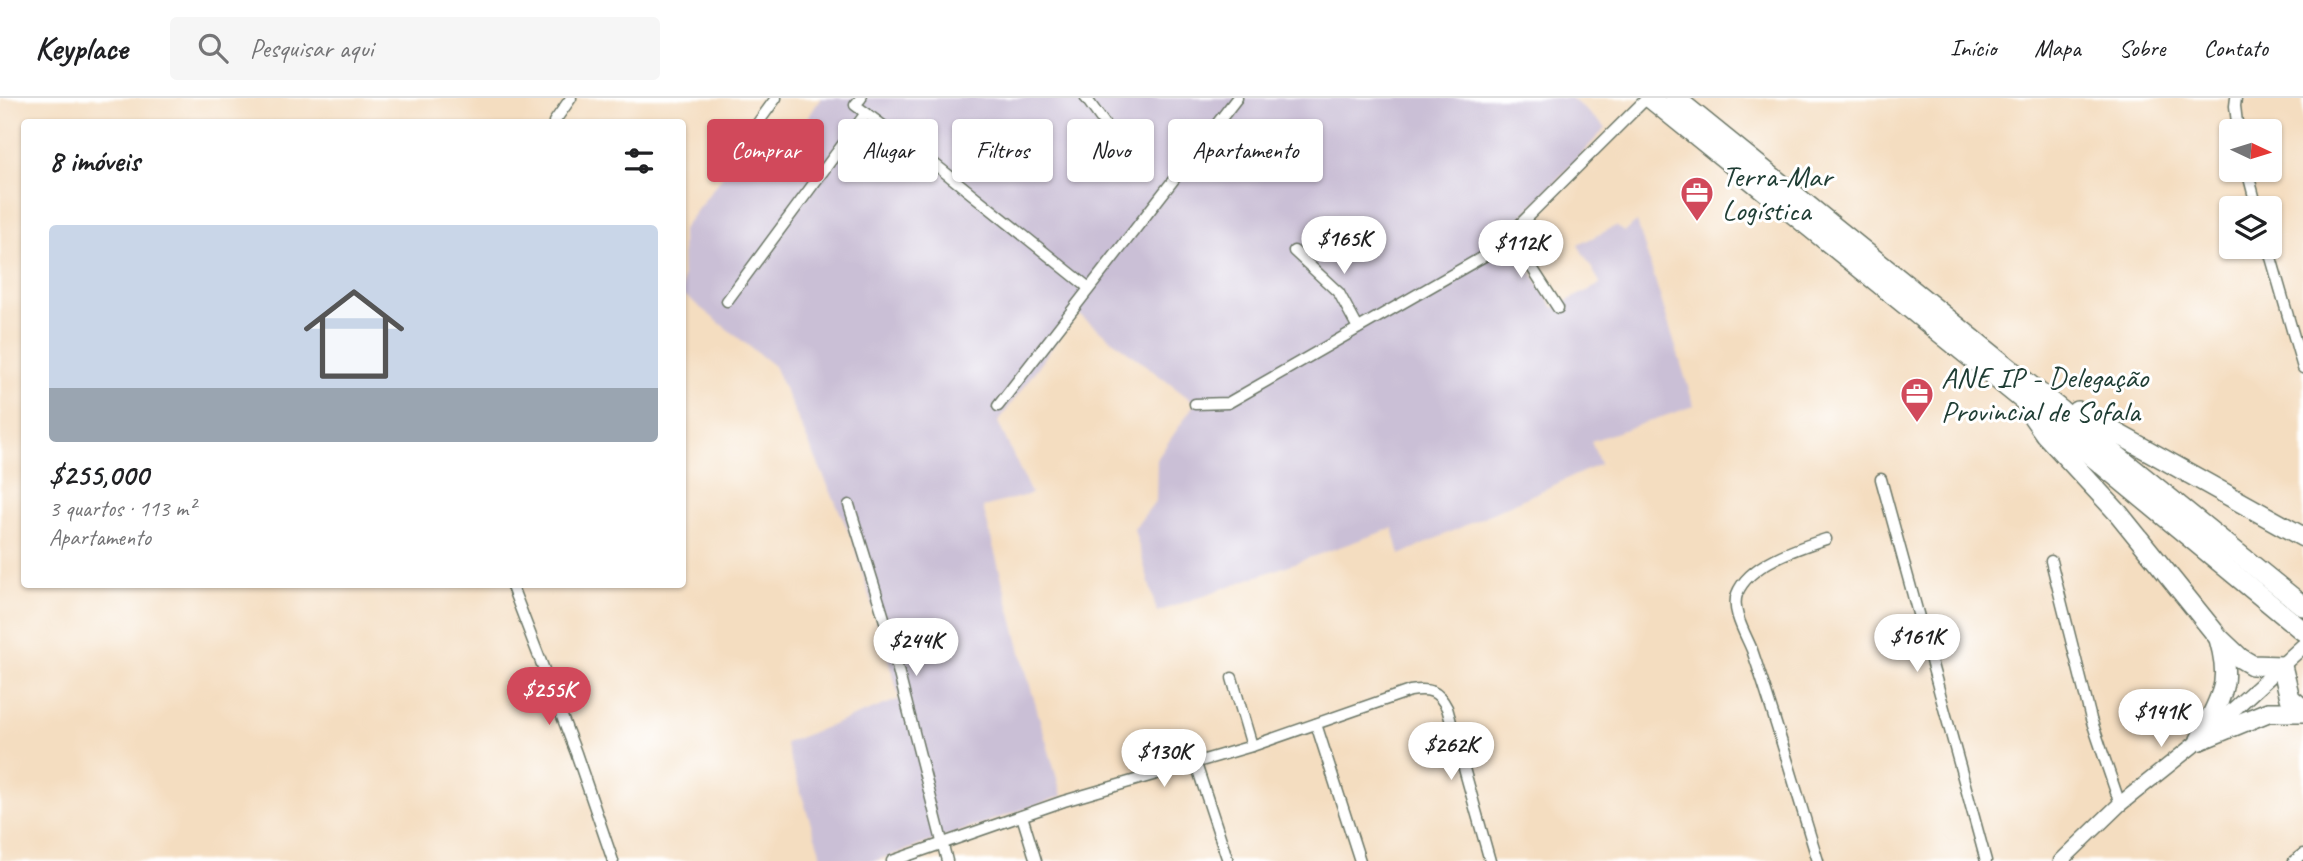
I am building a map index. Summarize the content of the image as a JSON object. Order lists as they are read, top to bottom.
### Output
{
  "places": {
    "office": ["Terra-Mar Logística", "ANE IP - Delegação Provincial de Sofala"]
  },
  "north": "right",
  "page": {
    "header": "Keyplace",
    "search": "Pesquisar aqui",
    "nav": [
      "Início",
      "Mapa",
      "Sobre",
      "Contato"
    ],
    "chip": [
      "Comprar",
      "Alugar",
      "Filtros",
      "Novo",
      "Apartamento"
    ],
    "heading": "8 imóveis",
    "list": [
      {
        "name": "$255,000",
        "note": "3 quartos · 113 m² · Apartamento"
      }
    ],
    "price": [
      "$165K",
      "$112K",
      "$161K",
      "$244K",
      "$255K",
      "$141K",
      "$262K",
      "$130K"
    ]
  }
}
